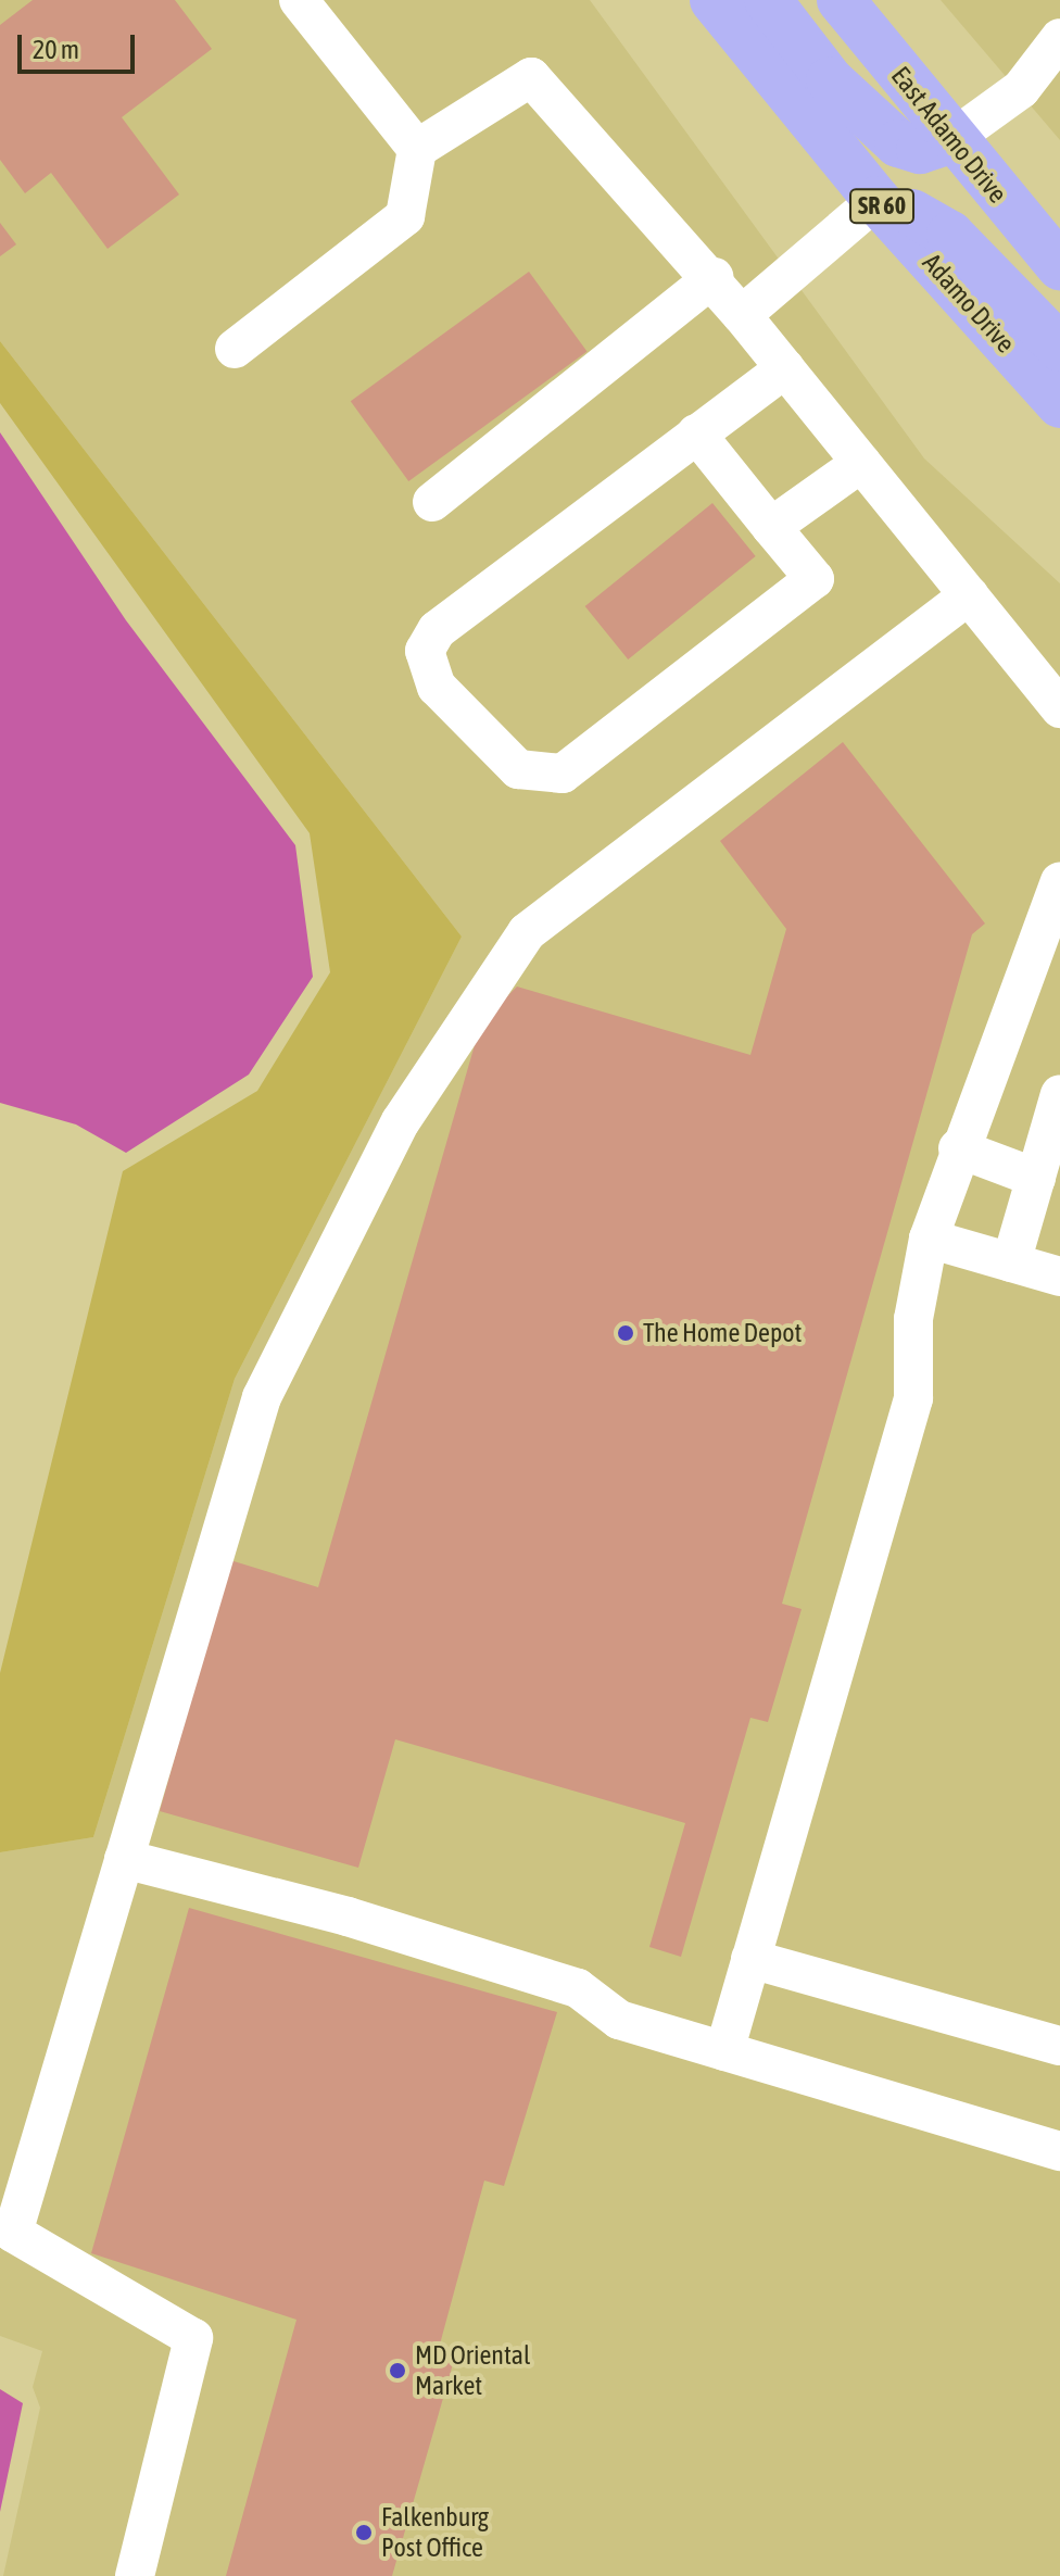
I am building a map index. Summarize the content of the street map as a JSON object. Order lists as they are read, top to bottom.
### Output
{
  "streets": {
    "main road": ["East Adamo Drive", "SR 60", "Adamo Drive"]
  },
  "places": ["The Home Depot", "MD Oriental Market", "Falkenburg Post Office"],
  "scale_bar": "20 m"
}
